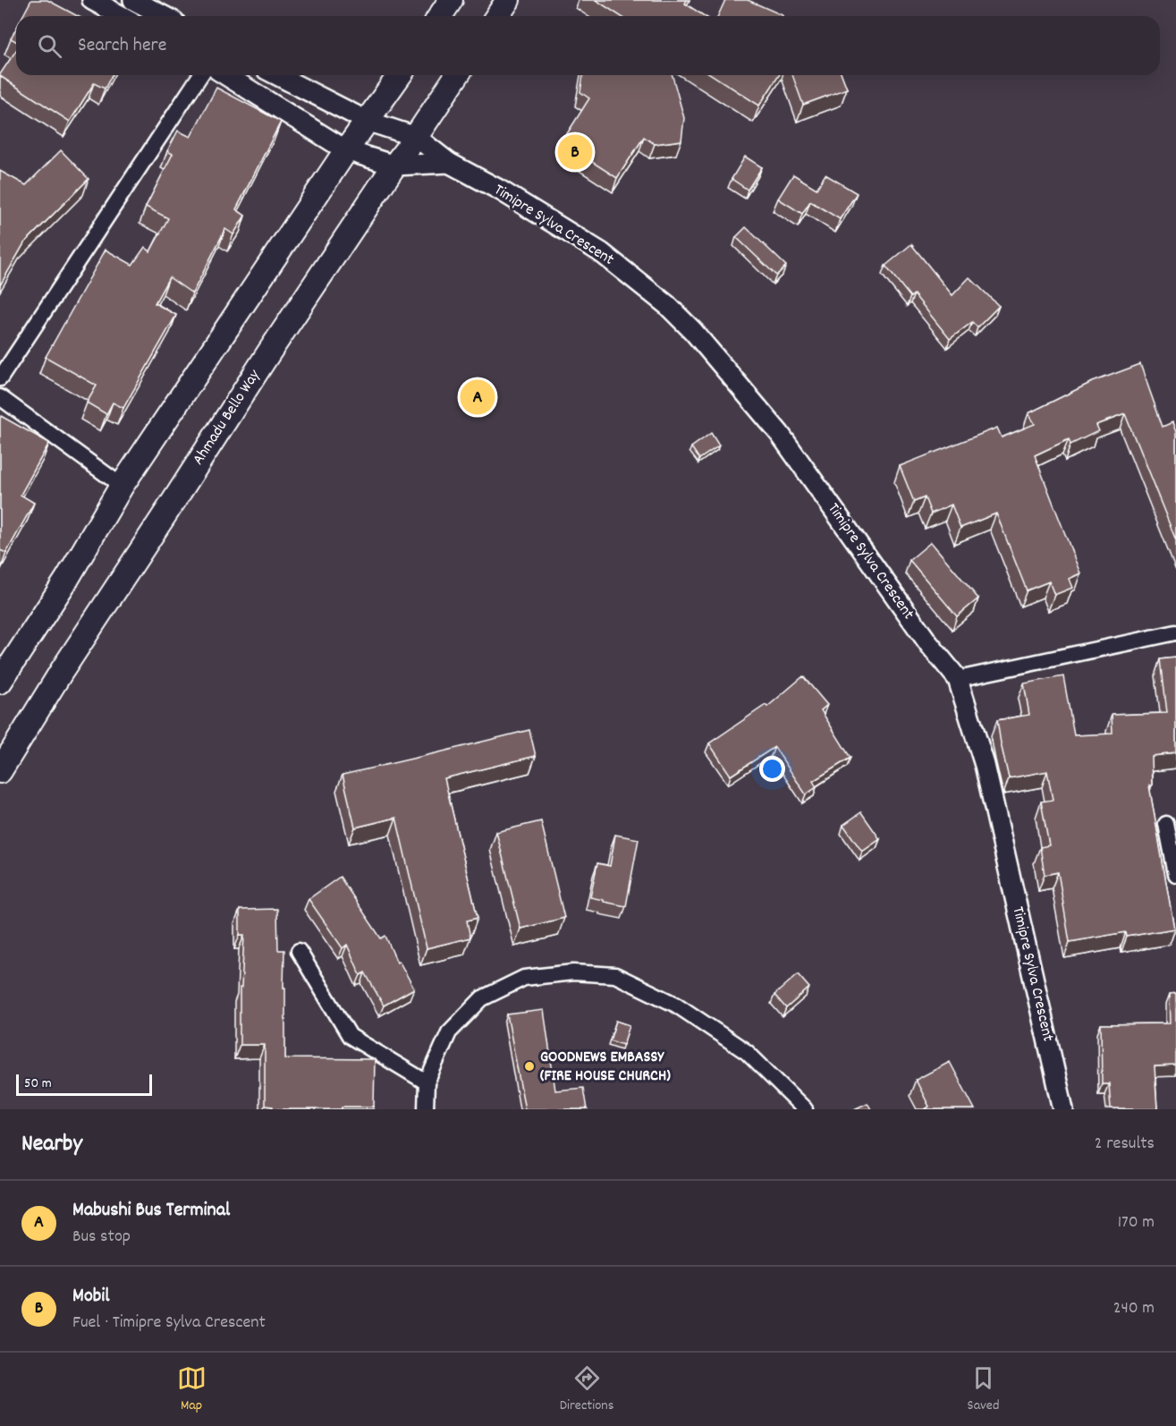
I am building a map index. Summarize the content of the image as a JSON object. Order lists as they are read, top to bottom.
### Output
{
  "streets": {
    "main road": ["Ahmadu Bello Way"],
    "street": ["Timipre Sylva Crescent"]
  },
  "crossings": [
    ["Timipre Sylva Crescent", "Ahmadu Bello Way"]
  ],
  "places": ["GOODNEWS EMBASSY (FIRE HOUSE CHURCH)"],
  "scale_bar": "50 m",
  "page": {
    "search": "Search here",
    "pins": ["B", "A"],
    "scale": "50 m",
    "heading": ["Nearby", "2 results"],
    "list": [
      {
        "mark": "A",
        "name": "Mabushi Bus Terminal",
        "note": "Bus stop",
        "value": "170 m"
      },
      {
        "mark": "B",
        "name": "Mobil",
        "note": "Fuel · Timipre Sylva Crescent",
        "value": "240 m"
      }
    ],
    "nav": ["Map", "Directions", "Saved"]
  }
}
